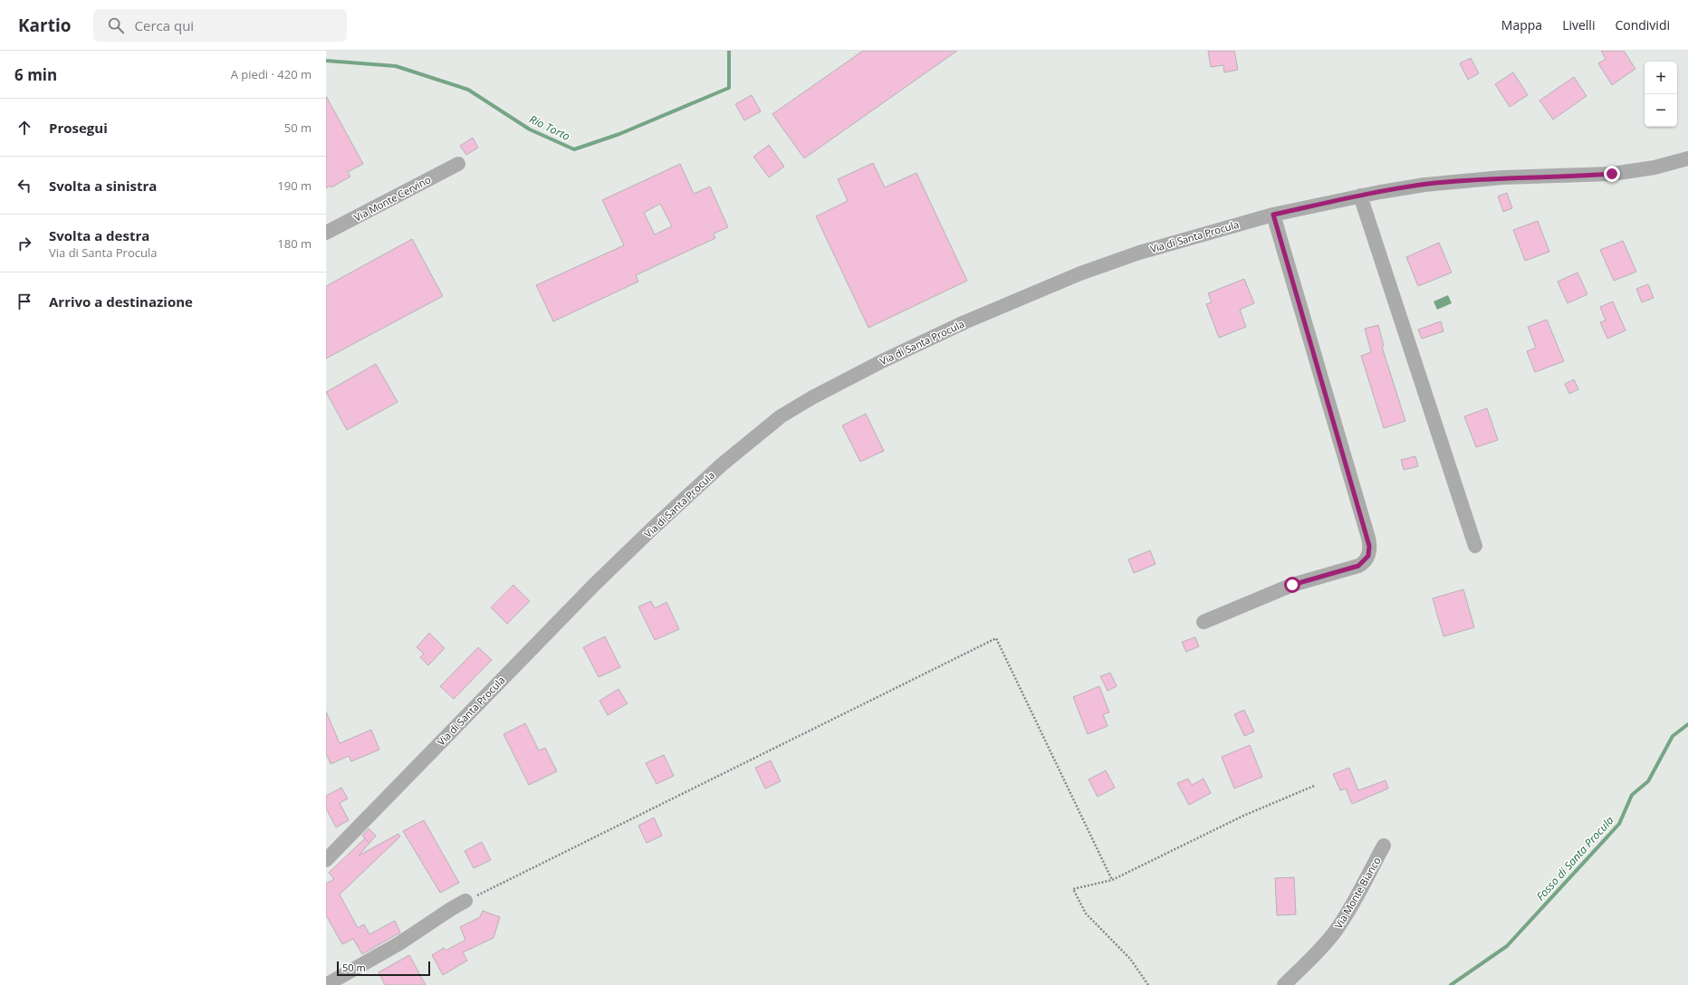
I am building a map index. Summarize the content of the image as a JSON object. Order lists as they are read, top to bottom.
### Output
{
  "streets": {
    "street": ["Via Monte Cervino", "Via di Santa Procula", "Via Monte Bianco"]
  },
  "water": ["Rio Torto", "Fosso di Santa Procula"],
  "scale_bar": "50 m",
  "page": {
    "header": "Kartio",
    "search": "Cerca qui",
    "nav": ["Mappa", "Livelli", "Condividi"],
    "heading": ["6 min", "A piedi · 420 m"],
    "map_buttons": ["+", "−"],
    "list": [
      ["Prosegui", "50 m"],
      ["Svolta a sinistra", "190 m"],
      ["Svolta a destra", "Via di Santa Procula", "180 m"],
      "Arrivo a destinazione"
    ],
    "scale": "50 m"
  }
}
